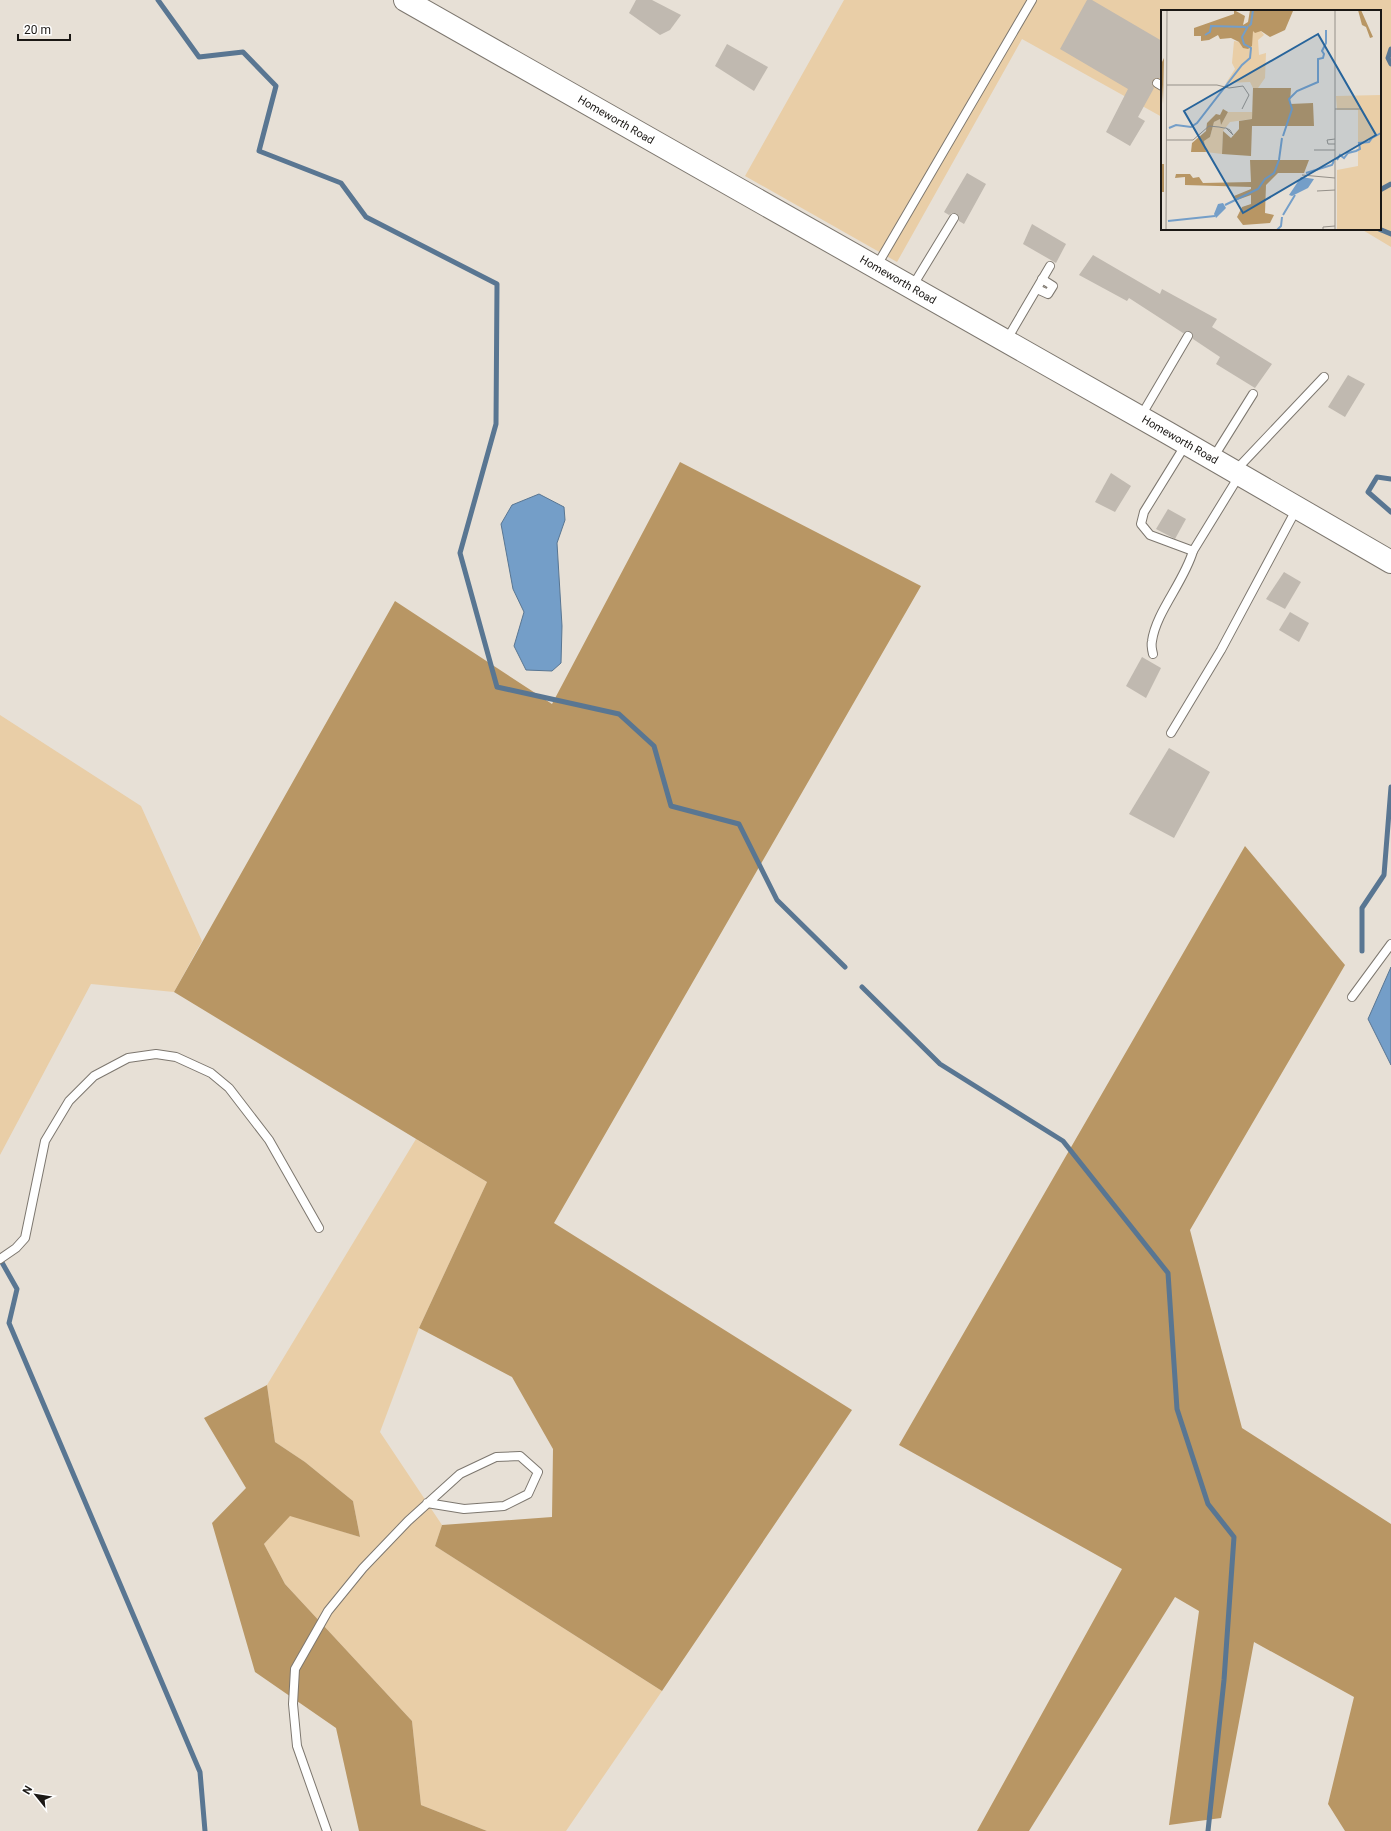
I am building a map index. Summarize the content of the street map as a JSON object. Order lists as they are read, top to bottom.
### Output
{
  "streets": {
    "street": ["Homeworth Road"]
  },
  "scale_bar": "20 m",
  "north": "top left"
}
